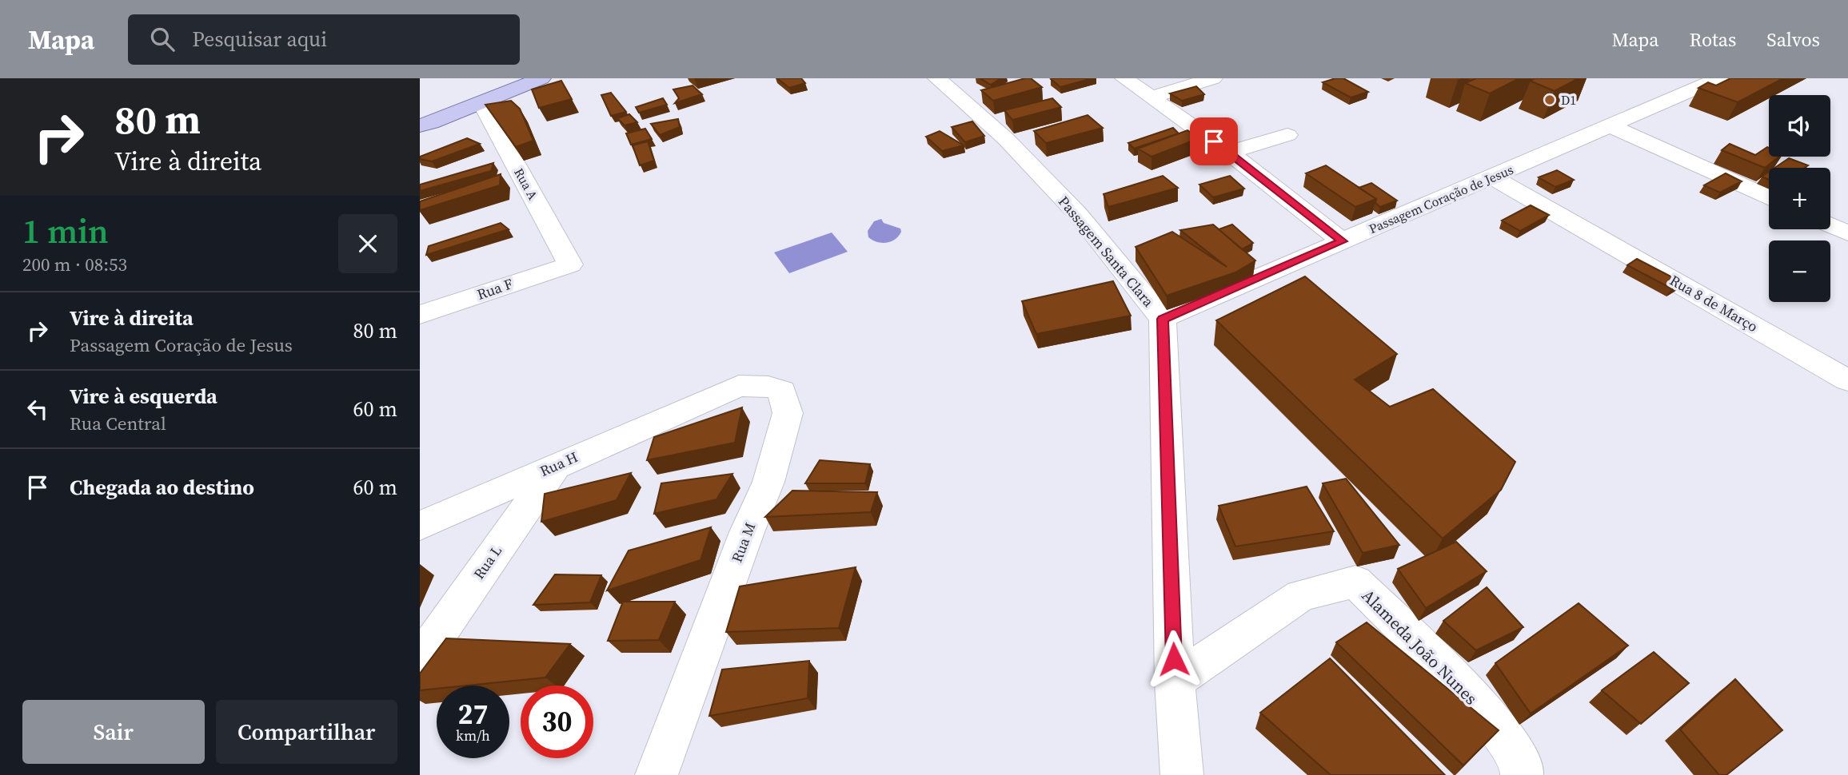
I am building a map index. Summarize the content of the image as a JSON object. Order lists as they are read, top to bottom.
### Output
{
  "streets": {
    "street": [
      "Rua A",
      "Passagem Coração de Jesus",
      "Passagem Santa Clara",
      "Rua F",
      "Rua 8 de Março",
      "Rua H",
      "Rua M",
      "Rua L",
      "Alameda João Nunes"
    ]
  },
  "crossings": [
    ["Rua A", "Rua F"],
    ["Passagem Coração de Jesus", "Passagem Santa Clara"],
    ["Passagem Coração de Jesus", "Rua 8 de Março"],
    ["Passagem Santa Clara", "Alameda João Nunes"],
    ["Rua H", "Rua M"],
    ["Rua H", "Rua L"]
  ],
  "places": ["D1"],
  "page": {
    "header": "Mapa",
    "search": "Pesquisar aqui",
    "nav": ["Mapa", "Rotas", "Salvos"],
    "turn": ["80 m", "Vire à direita"],
    "map_buttons": ["+", "−"],
    "heading": ["1 min", "200 m · 08:53"],
    "list": [
      {
        "name": "Vire à direita",
        "note": "Passagem Coração de Jesus",
        "value": "80 m"
      },
      {
        "name": "Vire à esquerda",
        "note": "Rua Central",
        "value": "60 m"
      },
      {
        "name": "Chegada ao destino",
        "value": "60 m"
      }
    ],
    "speed": "27 km/h",
    "limit": "30",
    "buttons": ["Sair", "Compartilhar"]
  }
}
